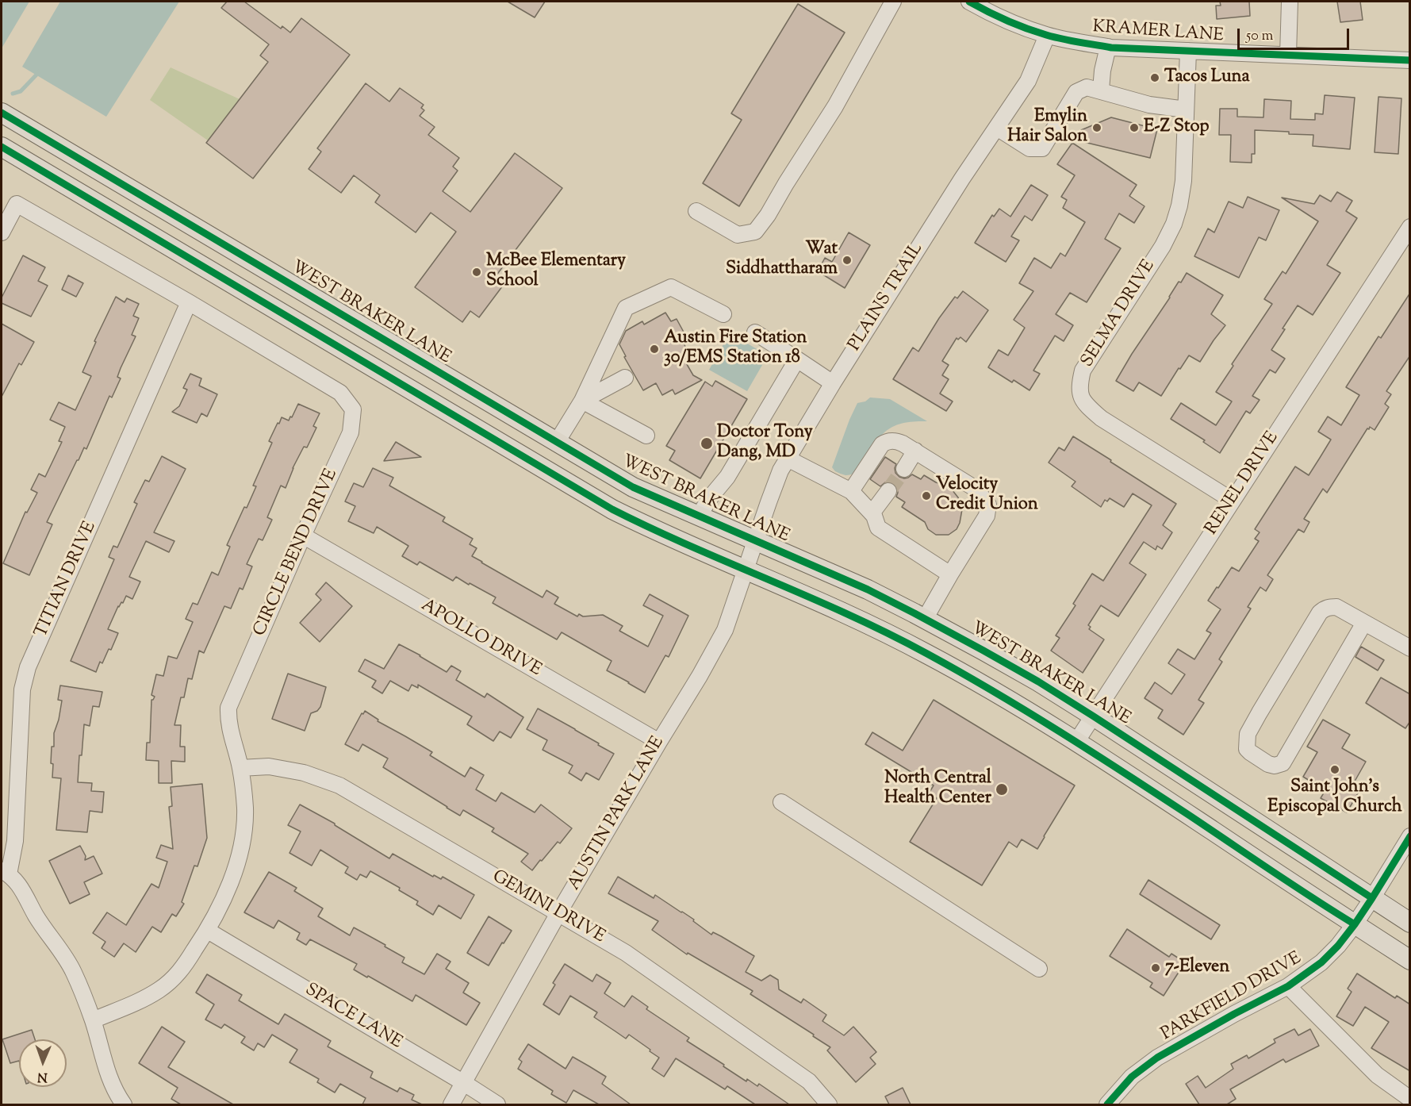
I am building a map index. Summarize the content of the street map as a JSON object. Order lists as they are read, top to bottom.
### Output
{
  "streets": {
    "main road": ["WEST BRAKER LANE"],
    "street": [
      "KRAMER LANE",
      "PLAINS TRAIL",
      "SELMA DRIVE",
      "RENEL DRIVE",
      "CIRCLE BEND DRIVE",
      "TITIAN DRIVE",
      "APOLLO DRIVE",
      "AUSTIN PARK LANE",
      "GEMINI DRIVE",
      "PARKFIELD DRIVE",
      "SPACE LANE"
    ]
  },
  "crossings": [
    ["KRAMER LANE", "PLAINS TRAIL"],
    ["KRAMER LANE", "SELMA DRIVE"],
    ["PLAINS TRAIL", "WEST BRAKER LANE"],
    ["PLAINS TRAIL", "AUSTIN PARK LANE"],
    ["WEST BRAKER LANE", "RENEL DRIVE"],
    ["WEST BRAKER LANE", "PARKFIELD DRIVE"],
    ["SELMA DRIVE", "RENEL DRIVE"],
    ["CIRCLE BEND DRIVE", "TITIAN DRIVE"],
    ["CIRCLE BEND DRIVE", "APOLLO DRIVE"],
    ["CIRCLE BEND DRIVE", "GEMINI DRIVE"],
    ["CIRCLE BEND DRIVE", "SPACE LANE"],
    ["APOLLO DRIVE", "AUSTIN PARK LANE"],
    ["AUSTIN PARK LANE", "GEMINI DRIVE"],
    ["AUSTIN PARK LANE", "SPACE LANE"]
  ],
  "places": [
    "Tacos Luna",
    "Emylin Hair Salon",
    "E-Z Stop",
    "Wat Siddhattharam",
    "McBee Elementary School",
    "Austin Fire Station 30/EMS Station 18",
    "Doctor Tony Dang, MD",
    "Velocity Credit Union",
    "Saint John's Episcopal Church",
    "North Central Health Center",
    "7-Eleven"
  ],
  "scale_bar": "50 m",
  "north": "bottom"
}
